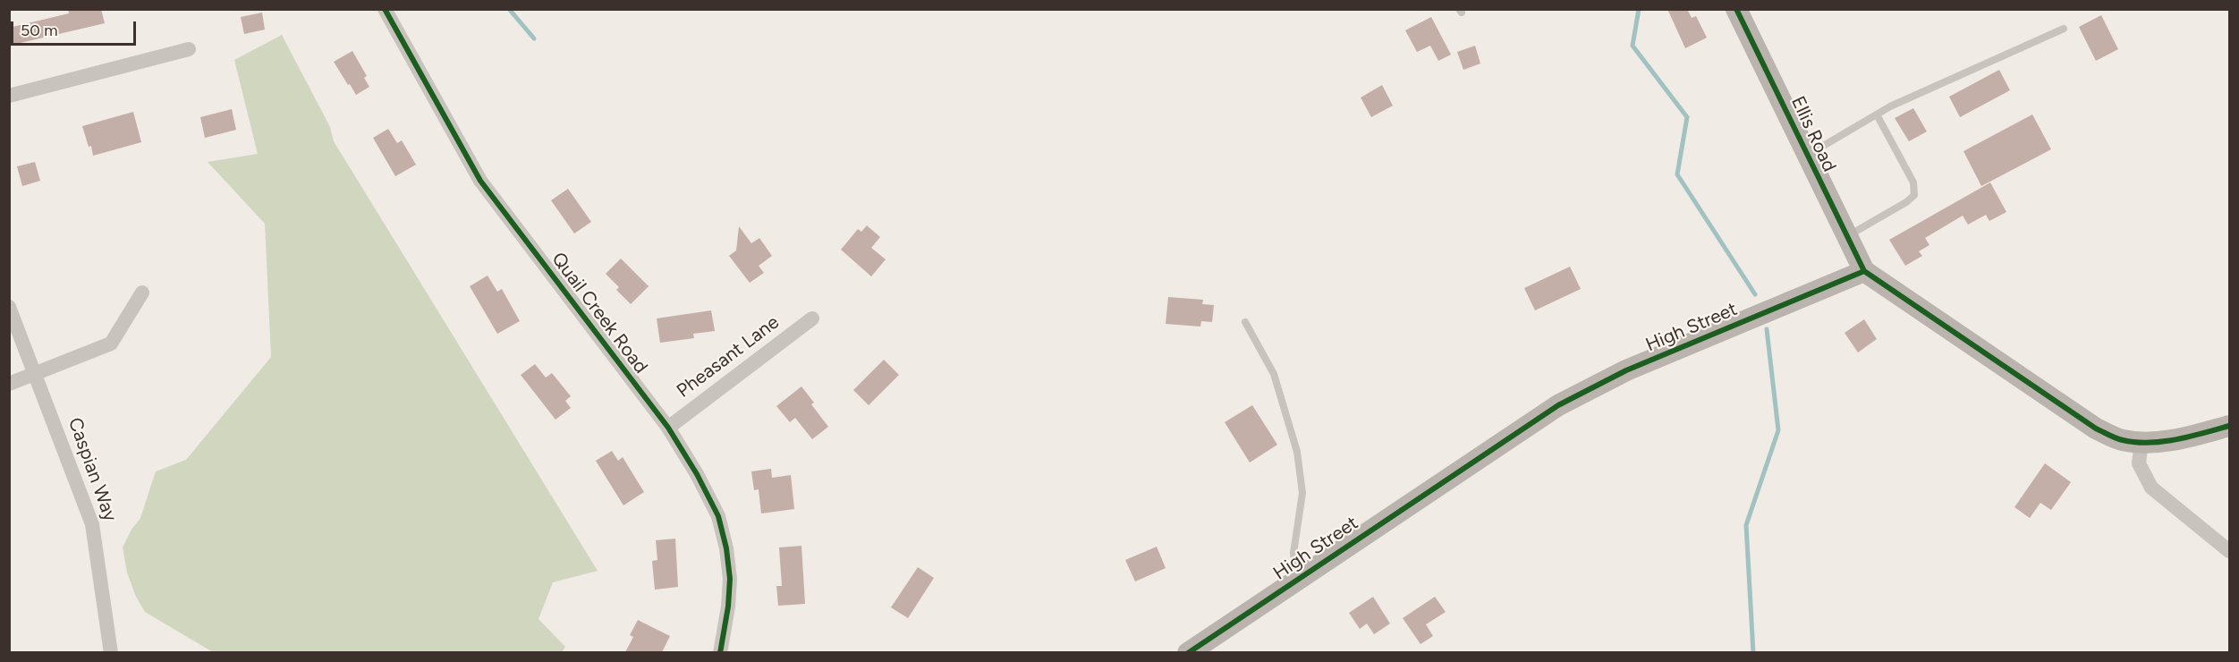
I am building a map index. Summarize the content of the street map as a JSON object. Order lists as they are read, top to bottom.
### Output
{
  "streets": {
    "street": [
      "Ellis Road",
      "Quail Creek Road",
      "High Street",
      "Pheasant Lane",
      "Caspian Way"
    ]
  },
  "crossings": [
    ["Ellis Road", "High Street"],
    ["Quail Creek Road", "Pheasant Lane"]
  ],
  "scale_bar": "50 m"
}
